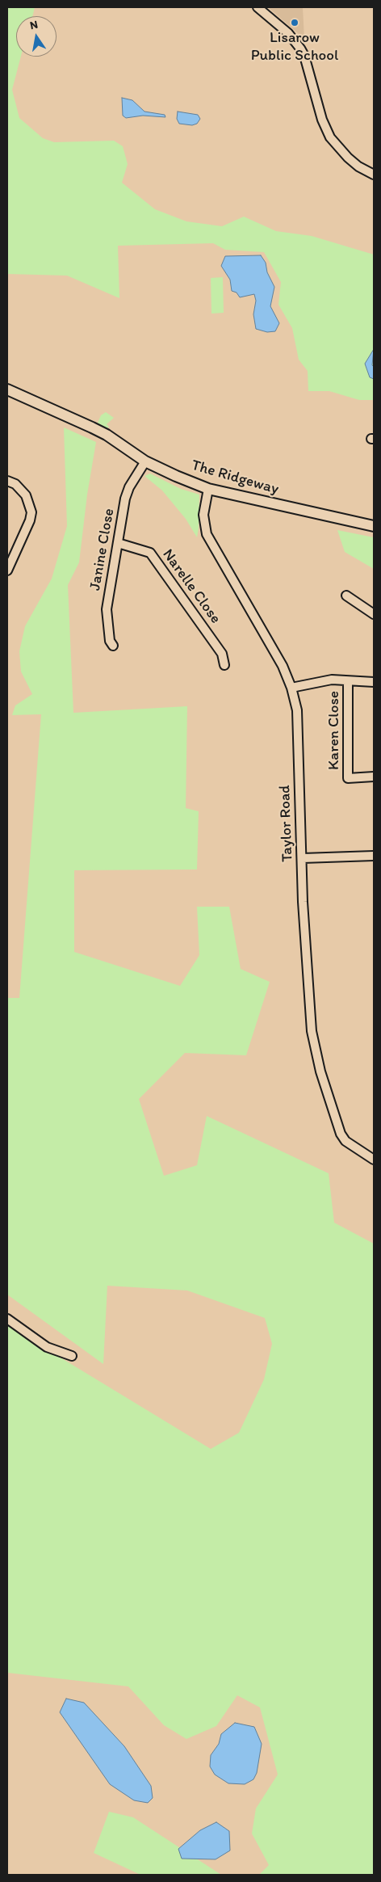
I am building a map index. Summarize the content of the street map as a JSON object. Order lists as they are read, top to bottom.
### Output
{
  "streets": {
    "street": [
      "The Ridgeway",
      "Janine Close",
      "Narelle Close",
      "Karen Close",
      "Taylor Road"
    ]
  },
  "crossings": [
    ["The Ridgeway", "Janine Close"],
    ["The Ridgeway", "Taylor Road"],
    ["Janine Close", "Narelle Close"]
  ],
  "places": ["Lisarow Public School"],
  "north": "top"
}
